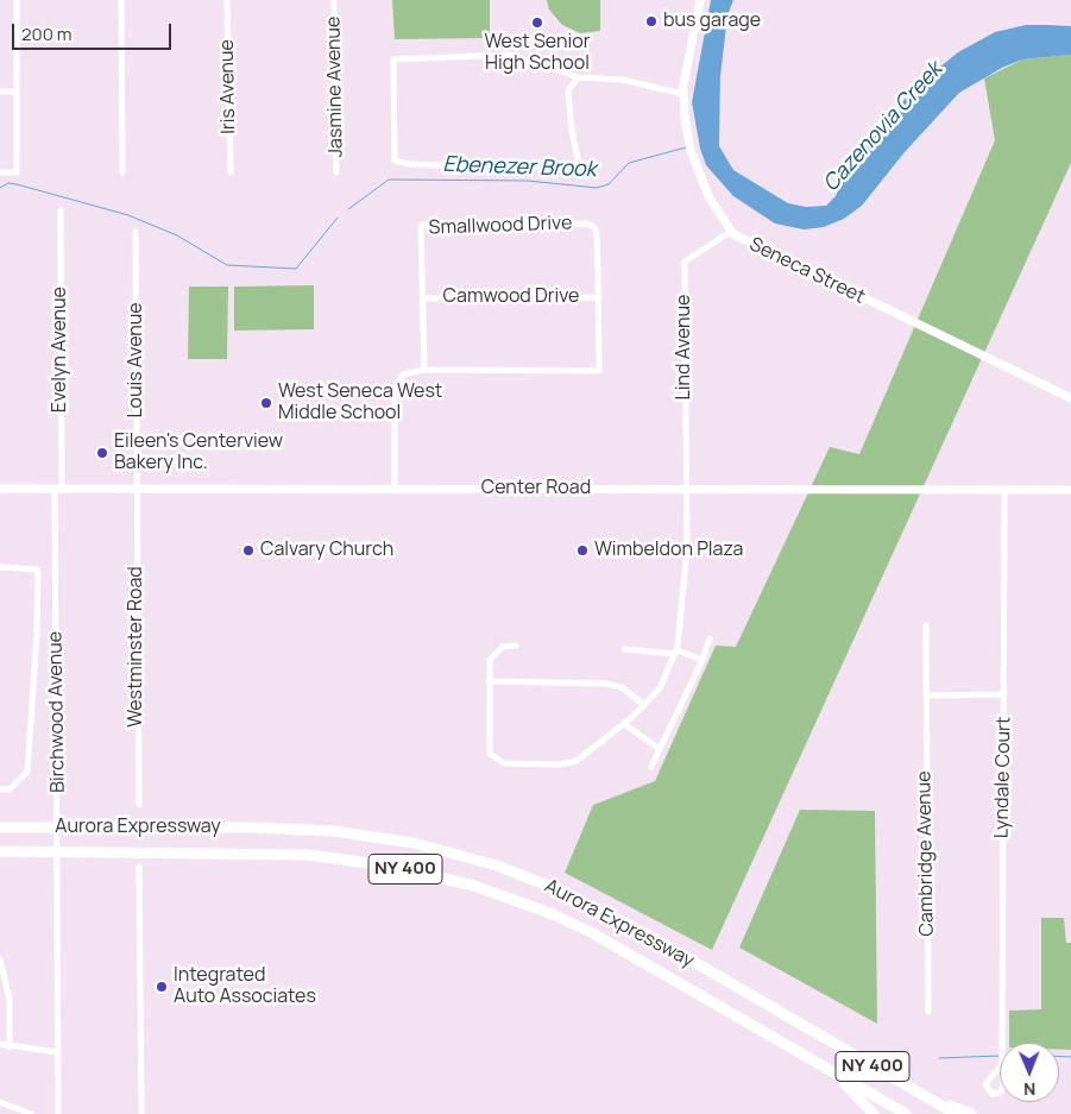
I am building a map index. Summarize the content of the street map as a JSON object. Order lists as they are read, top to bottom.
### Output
{
  "streets": {
    "highway": ["Aurora Expressway", "NY 400"],
    "main road": ["Seneca Street", "Center Road"],
    "street": [
      "Iris Avenue",
      "Jasmine Avenue",
      "Smallwood Drive",
      "Camwood Drive",
      "Lind Avenue",
      "Evelyn Avenue",
      "Louis Avenue",
      "Westminster Road",
      "Birchwood Avenue",
      "Lyndale Court",
      "Cambridge Avenue"
    ]
  },
  "crossings": [
    ["Smallwood Drive", "Camwood Drive"],
    ["Seneca Street", "Lind Avenue"],
    ["Lind Avenue", "Center Road"],
    ["Evelyn Avenue", "Center Road"],
    ["Evelyn Avenue", "Birchwood Avenue"],
    ["Louis Avenue", "Center Road"],
    ["Louis Avenue", "Westminster Road"],
    ["Center Road", "Westminster Road"],
    ["Center Road", "Birchwood Avenue"],
    ["Center Road", "Lyndale Court"]
  ],
  "water": ["Cazenovia Creek", "Ebenezer Brook"],
  "places": [
    "bus garage",
    "West Senior High School",
    "West Seneca West Middle School",
    "Eileen's Centerview Bakery Inc.",
    "Calvary Church",
    "Wimbeldon Plaza",
    "Integrated Auto Associates"
  ],
  "scale_bar": "200 m",
  "north": "bottom"
}
